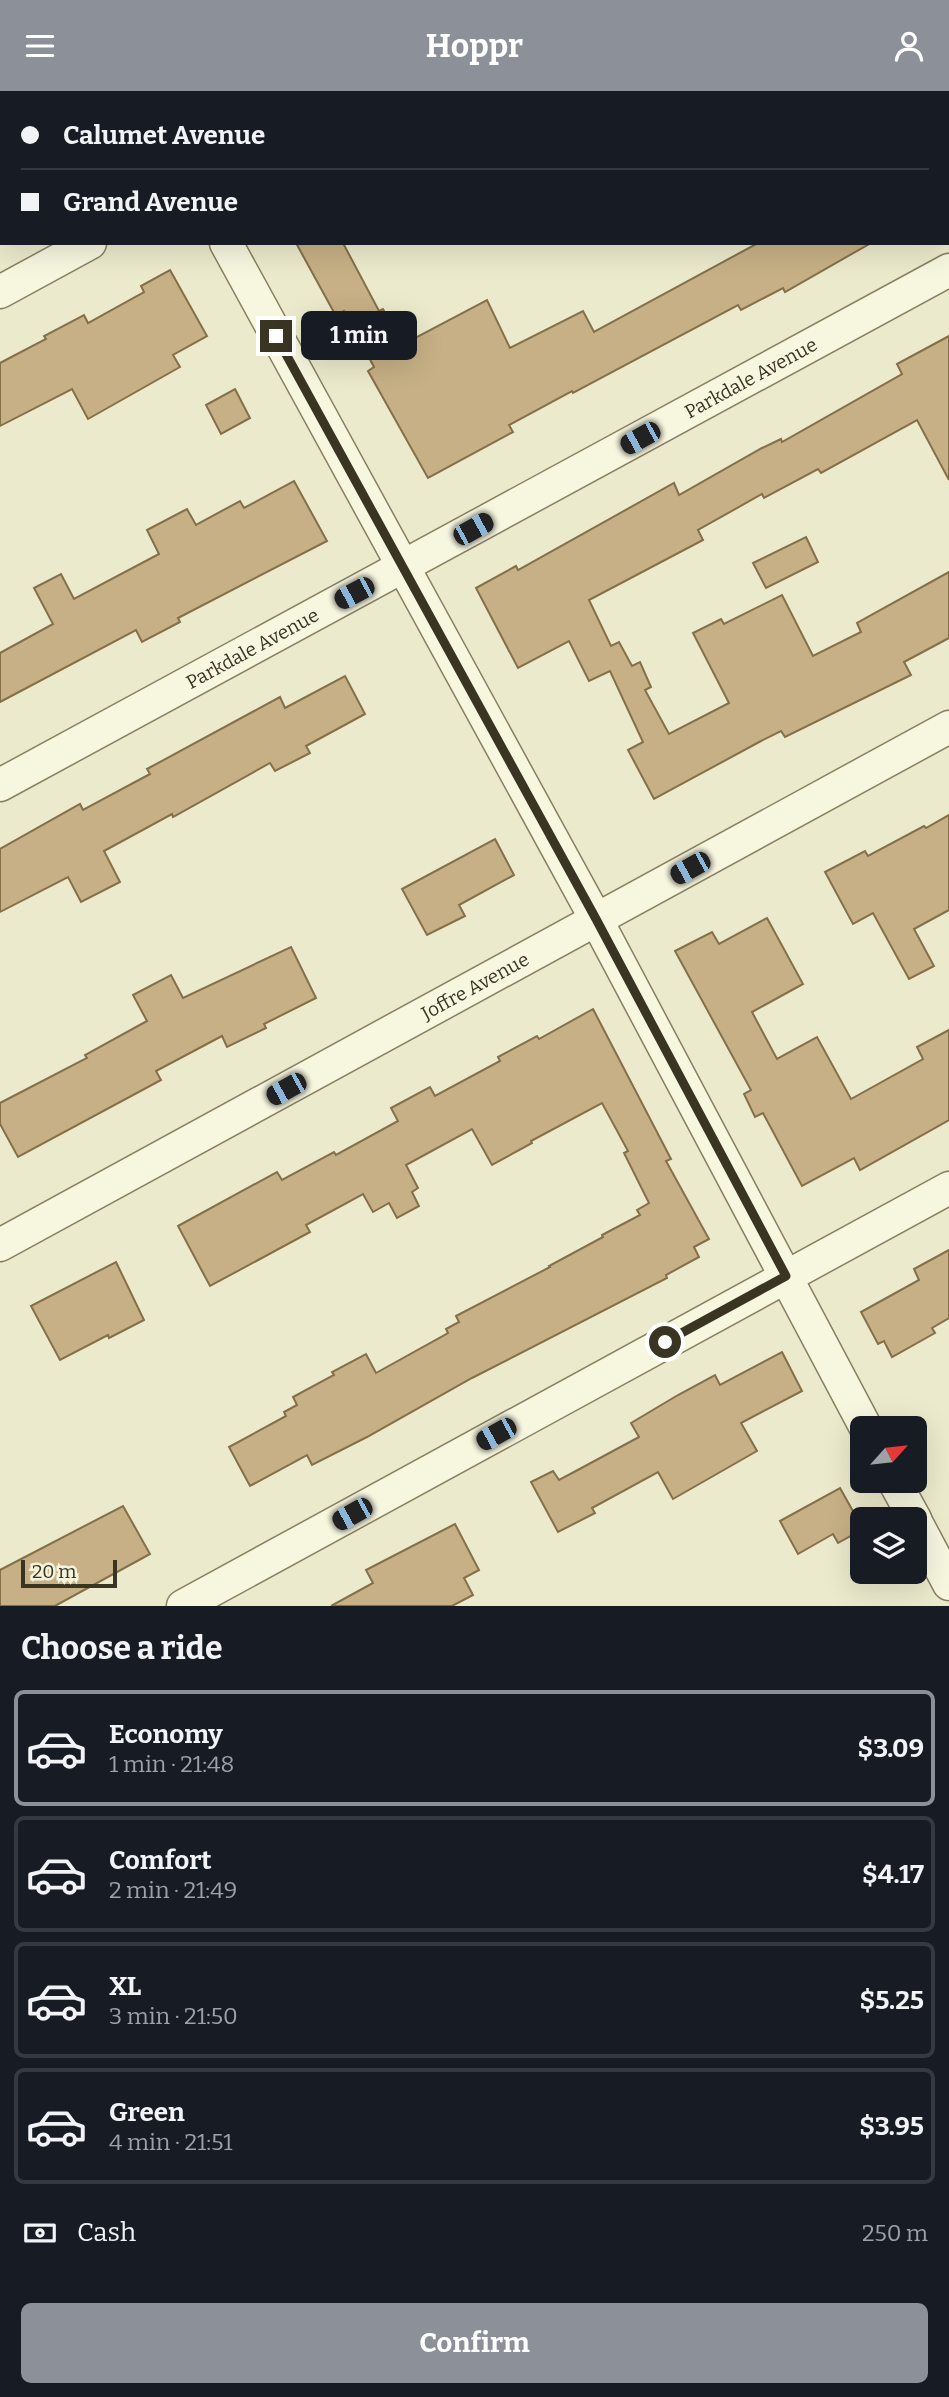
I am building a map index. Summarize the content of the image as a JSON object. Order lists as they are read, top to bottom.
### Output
{
  "streets": {
    "street": ["Parkdale Avenue", "Joffre Avenue"]
  },
  "scale_bar": "20 m",
  "north": "top right",
  "page": {
    "header": "Hoppr",
    "banner": ["Calumet Avenue", "Grand Avenue"],
    "bubble": "1 min",
    "scale": "20 m",
    "heading": "Choose a ride",
    "list": [
      {
        "name": "Economy",
        "note": "1 min · 21:48",
        "value": "$3.09"
      },
      {
        "name": "Comfort",
        "note": "2 min · 21:49",
        "value": "$4.17"
      },
      {
        "name": "XL",
        "note": "3 min · 21:50",
        "value": "$5.25"
      },
      {
        "name": "Green",
        "note": "4 min · 21:51",
        "value": "$3.95"
      }
    ],
    "pay": ["Cash", "250 m"],
    "buttons": "Confirm"
  }
}
